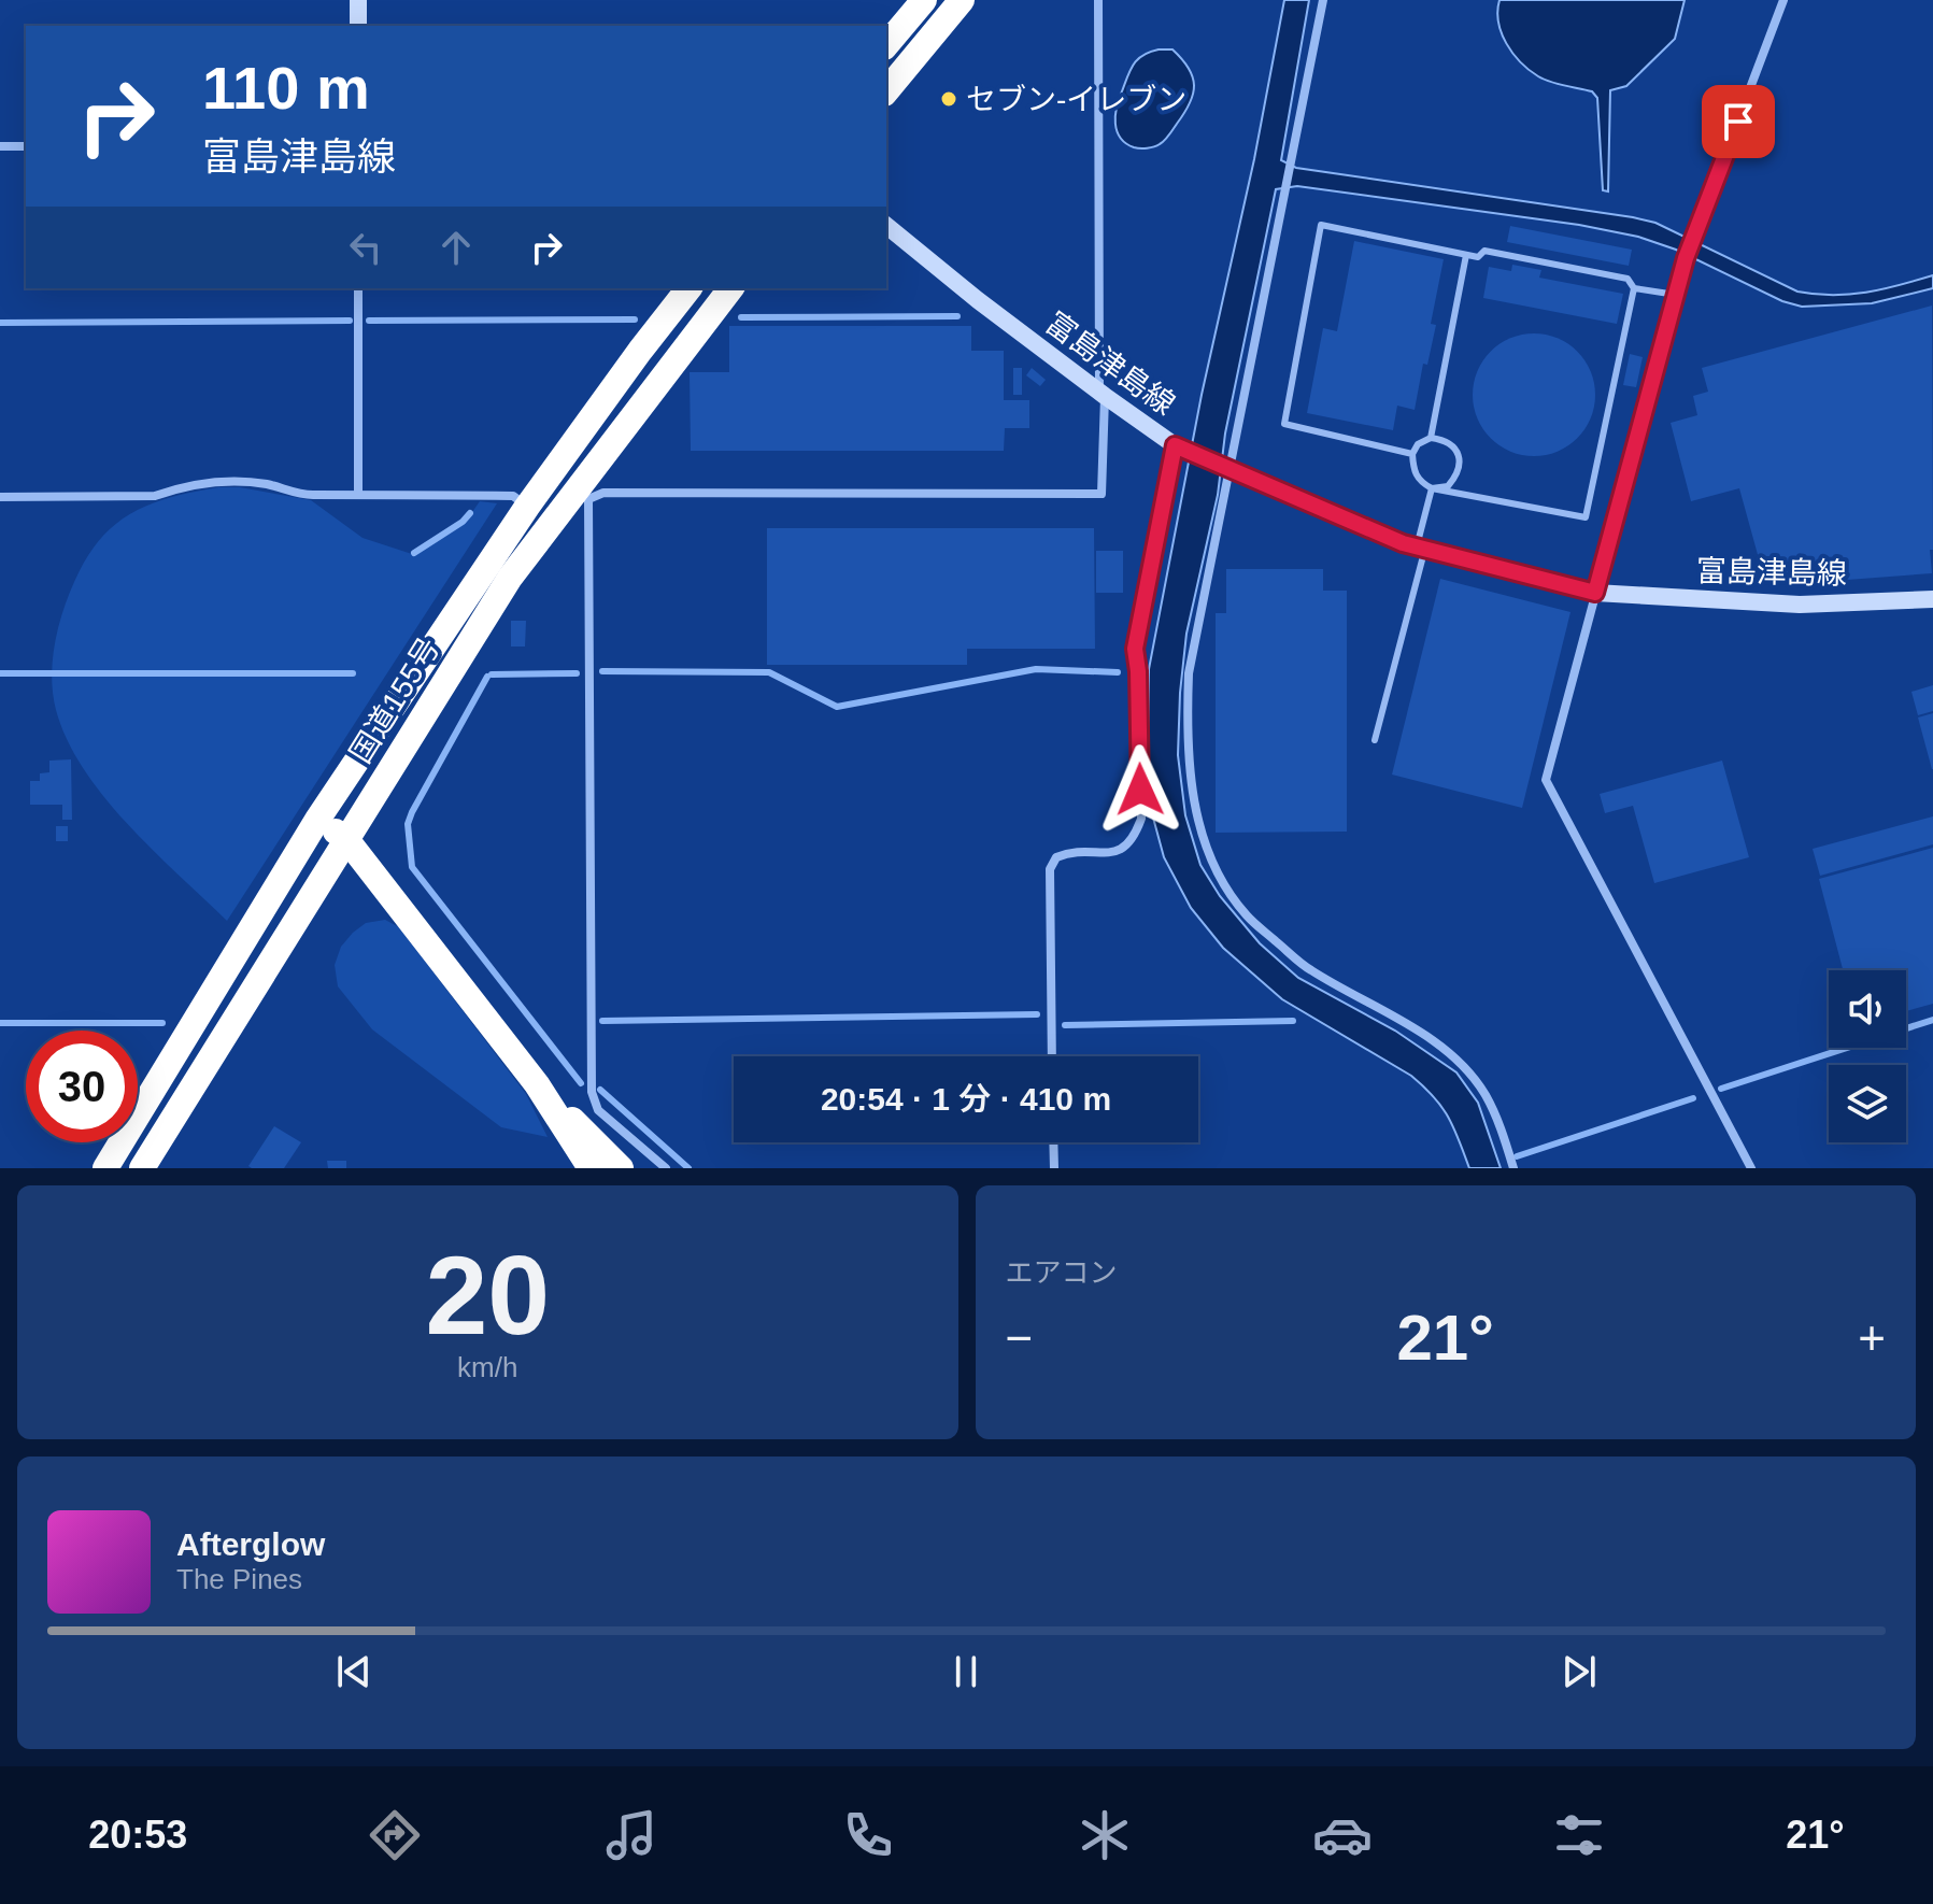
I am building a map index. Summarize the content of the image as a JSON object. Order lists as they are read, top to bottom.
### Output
{
  "streets": {
    "highway": ["国道155号"],
    "main road": ["富島津島線"]
  },
  "places": ["セブン-イレブン"],
  "page": {
    "turn": ["110 m", "富島津島線"],
    "limit": "30",
    "trip": "20:54 · 1 分 · 410 m",
    "tile": [
      ["20", "km/h"],
      "エアコン"
    ],
    "heat": ["−", "21°", "+"],
    "song": ["Afterglow", "The Pines"],
    "tabs": ["20:53", "21°"]
  }
}
